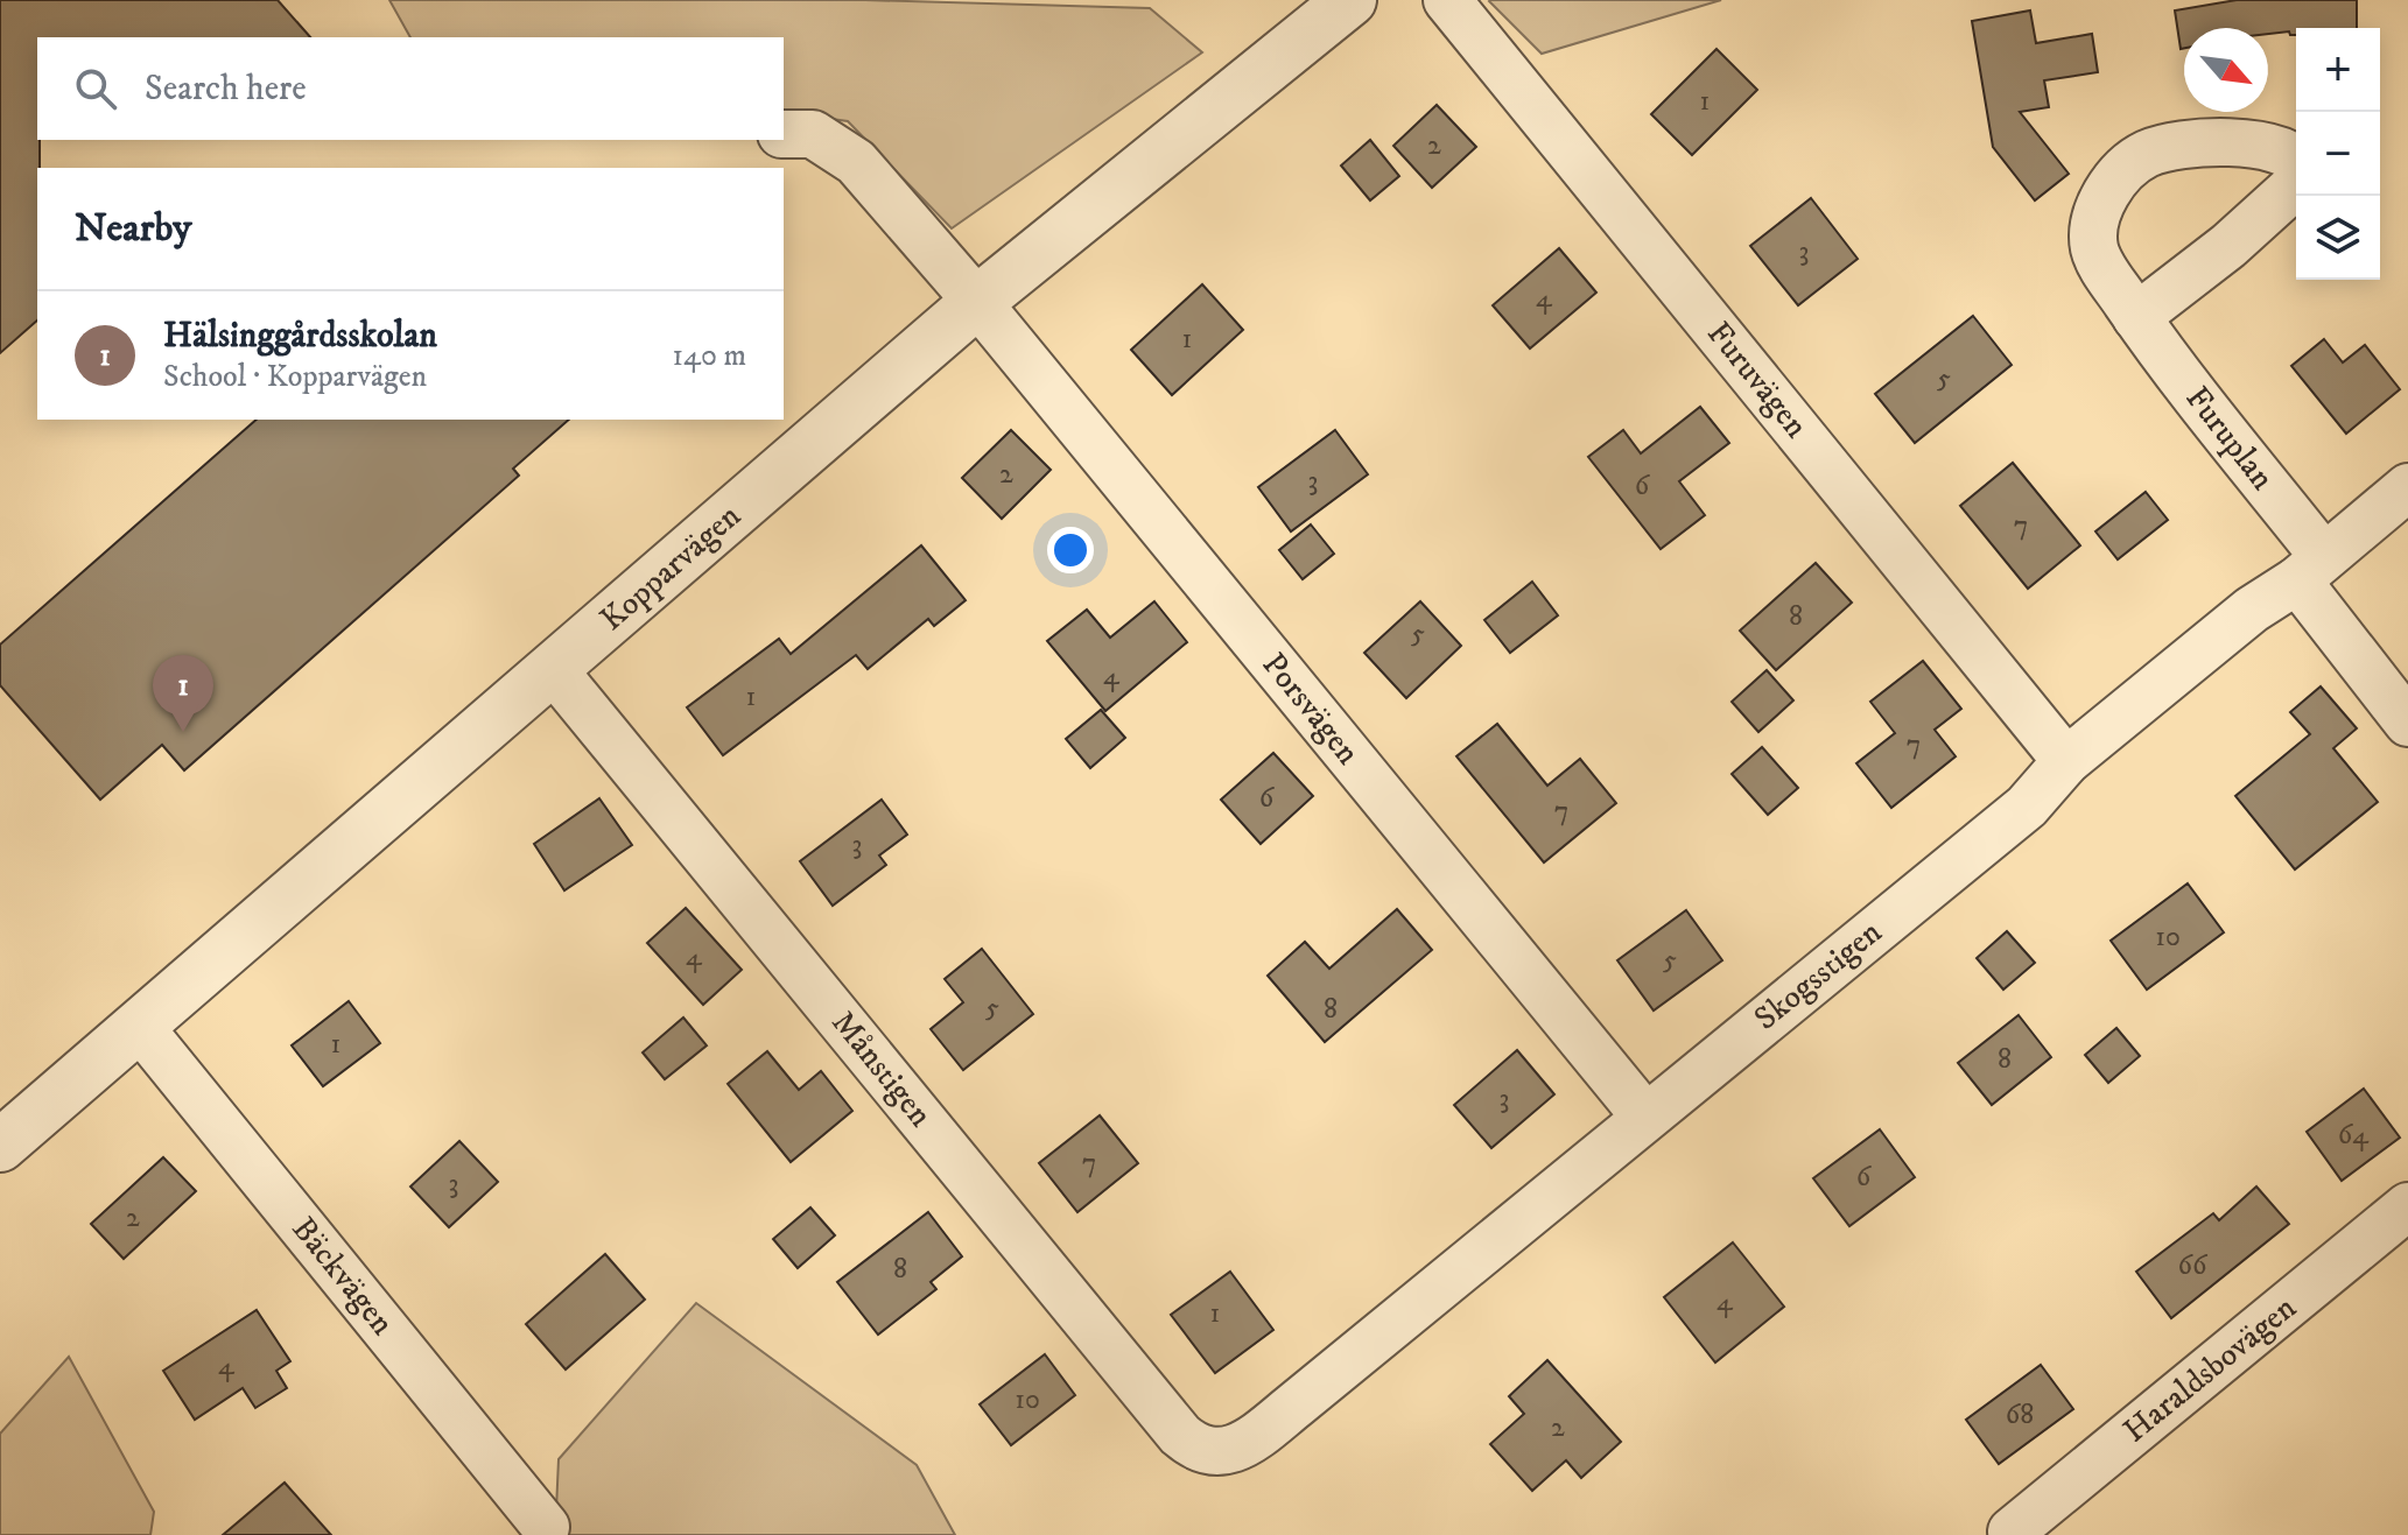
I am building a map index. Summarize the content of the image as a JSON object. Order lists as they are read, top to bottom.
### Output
{
  "streets": {
    "street": [
      "Furuvägen",
      "Furuplan",
      "Kopparvägen",
      "Porsvägen",
      "Skogsstigen",
      "Månstigen",
      "Bäckvägen",
      "Haraldsbovägen"
    ]
  },
  "crossings": [
    ["Furuvägen", "Skogsstigen"],
    ["Furuplan", "Skogsstigen"],
    ["Kopparvägen", "Porsvägen"],
    ["Kopparvägen", "Månstigen"],
    ["Kopparvägen", "Bäckvägen"],
    ["Porsvägen", "Skogsstigen"],
    ["Skogsstigen", "Månstigen"]
  ],
  "house_numbers": [
    "1",
    "2",
    "3",
    "4",
    "1",
    "5",
    "2",
    "3",
    "6",
    "7",
    "8",
    "5",
    "4",
    "1",
    "7",
    "6",
    "7",
    "3",
    "10",
    "4",
    "5",
    "5",
    "8",
    "1",
    "8",
    "3",
    "64",
    "7",
    "6",
    "3",
    "2",
    "66",
    "8",
    "4",
    "1",
    "4",
    "10",
    "68",
    "2"
  ],
  "north": "bottom right",
  "page": {
    "map_buttons": ["+", "−"],
    "search": "Search here",
    "heading": "Nearby",
    "list": [
      {
        "mark": "1",
        "name": "Hälsinggårdsskolan",
        "note": "School · Kopparvägen",
        "value": "140 m"
      }
    ],
    "pins": "1"
  }
}
